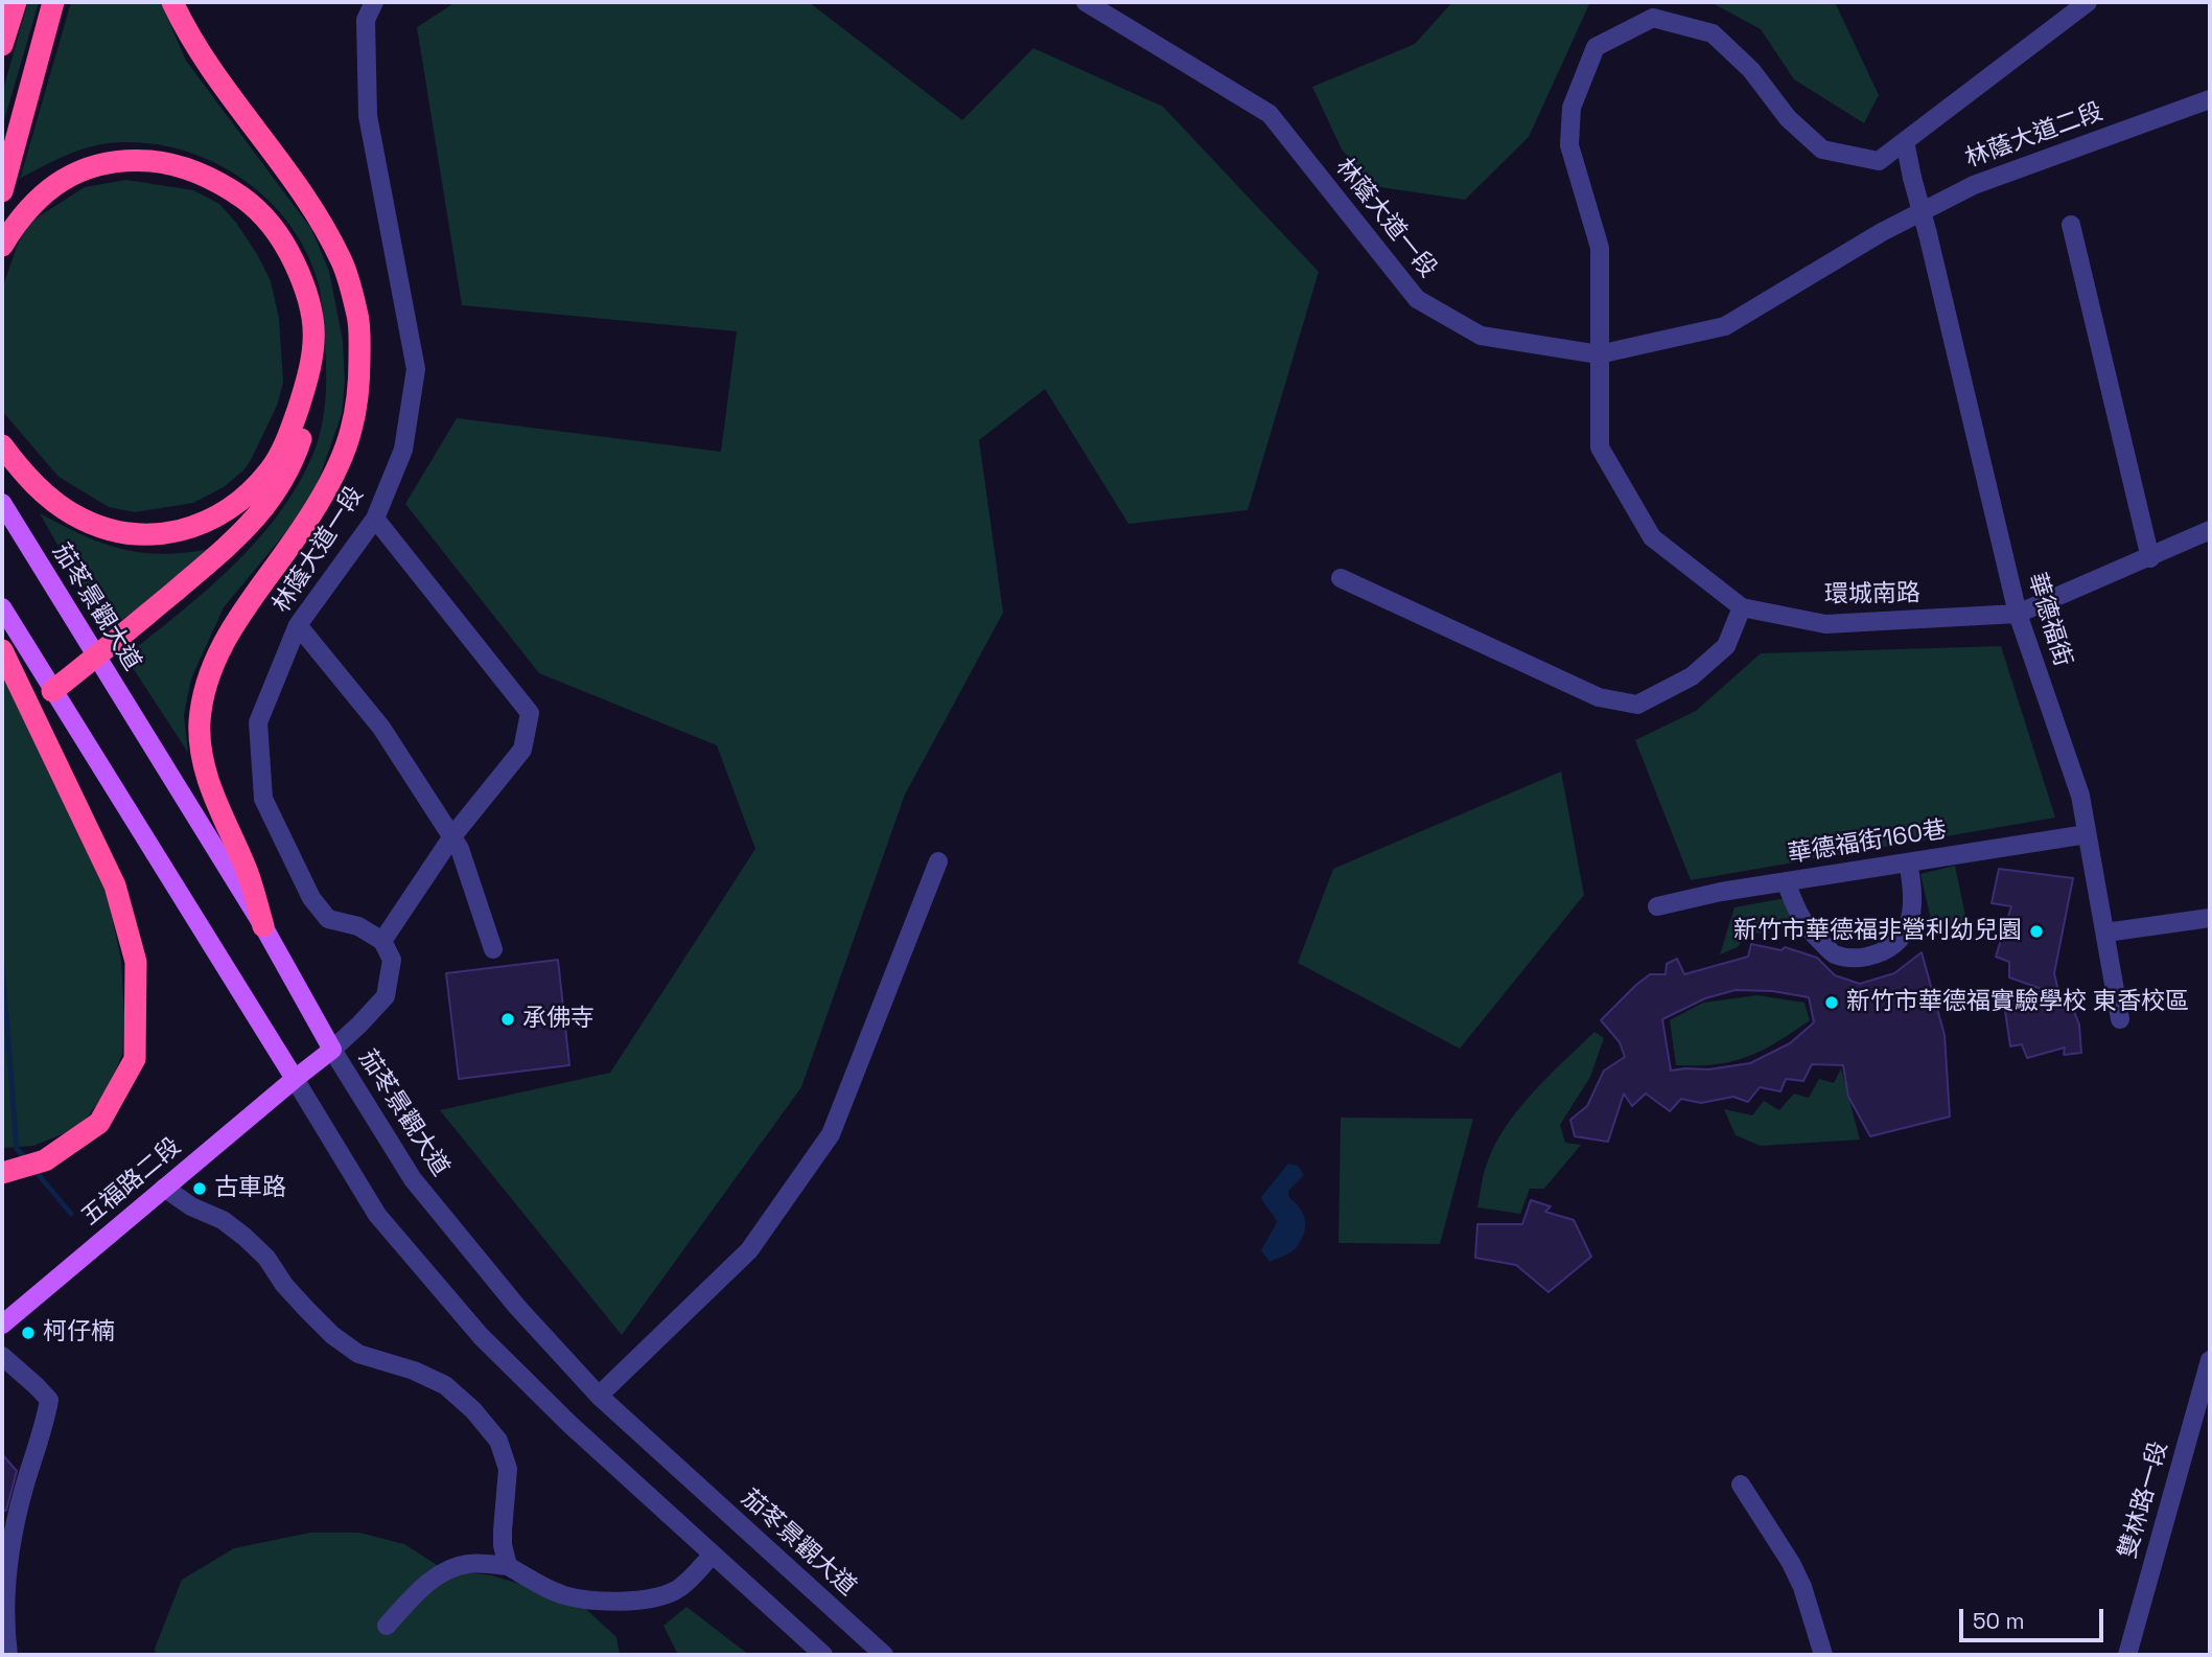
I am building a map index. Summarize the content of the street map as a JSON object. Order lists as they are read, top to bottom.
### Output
{
  "streets": {
    "main road": ["茄苳景觀大道", "五福路二段"],
    "street": [
      "林蔭大道二段",
      "林蔭大道一段",
      "環城南路",
      "華德福街",
      "華德福街160巷",
      "雙林路一段"
    ]
  },
  "crossings": [
    ["林蔭大道二段", "林蔭大道一段"],
    ["林蔭大道一段", "環城南路"],
    ["環城南路", "華德福街"],
    ["茄苳景觀大道", "五福路二段"],
    ["華德福街", "華德福街160巷"]
  ],
  "places": [
    "新竹市華德福非營利幼兒園",
    "新竹市華德福實驗學校 東香校區",
    "承佛寺",
    "古車路",
    "柯仔楠"
  ],
  "scale_bar": "50 m"
}
